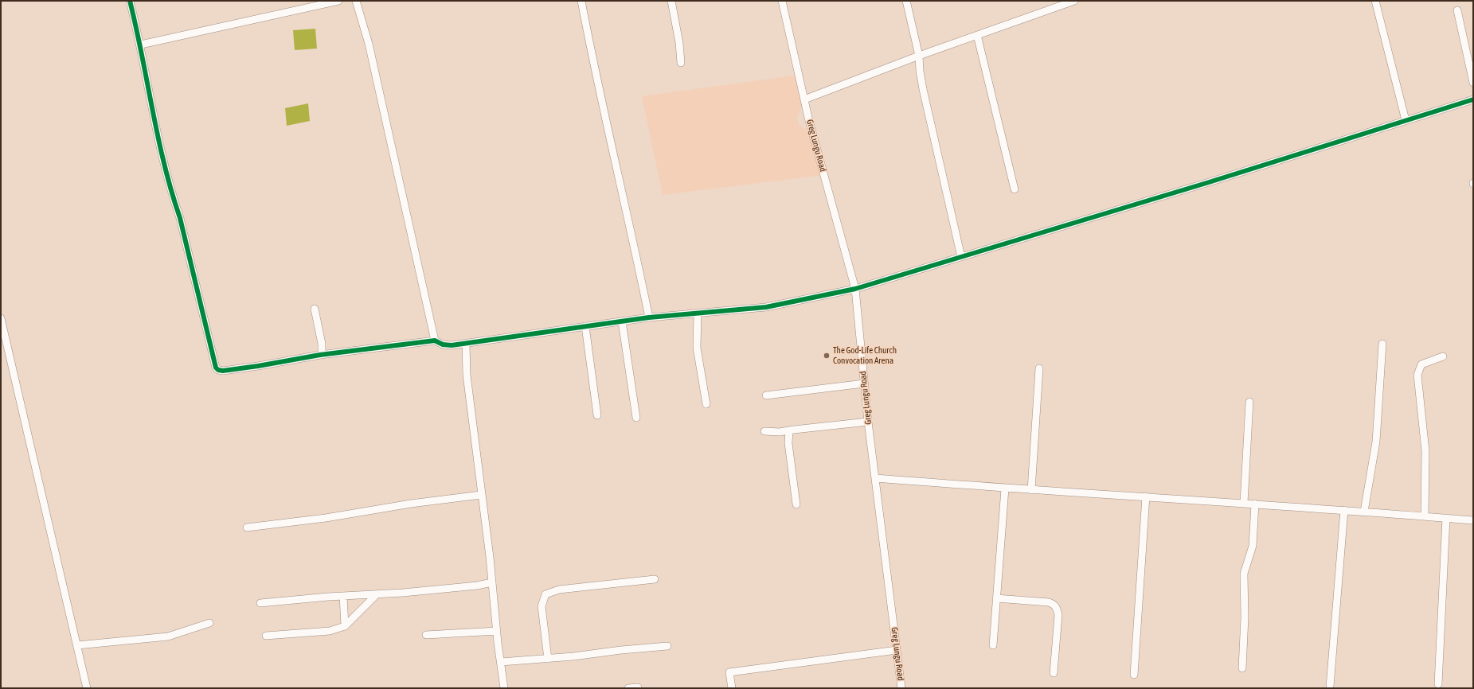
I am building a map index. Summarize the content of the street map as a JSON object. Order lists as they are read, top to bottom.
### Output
{
  "streets": {
    "street": ["Greg Lungu Road"]
  },
  "places": ["The God-Life Church Convocation Arena"]
}
